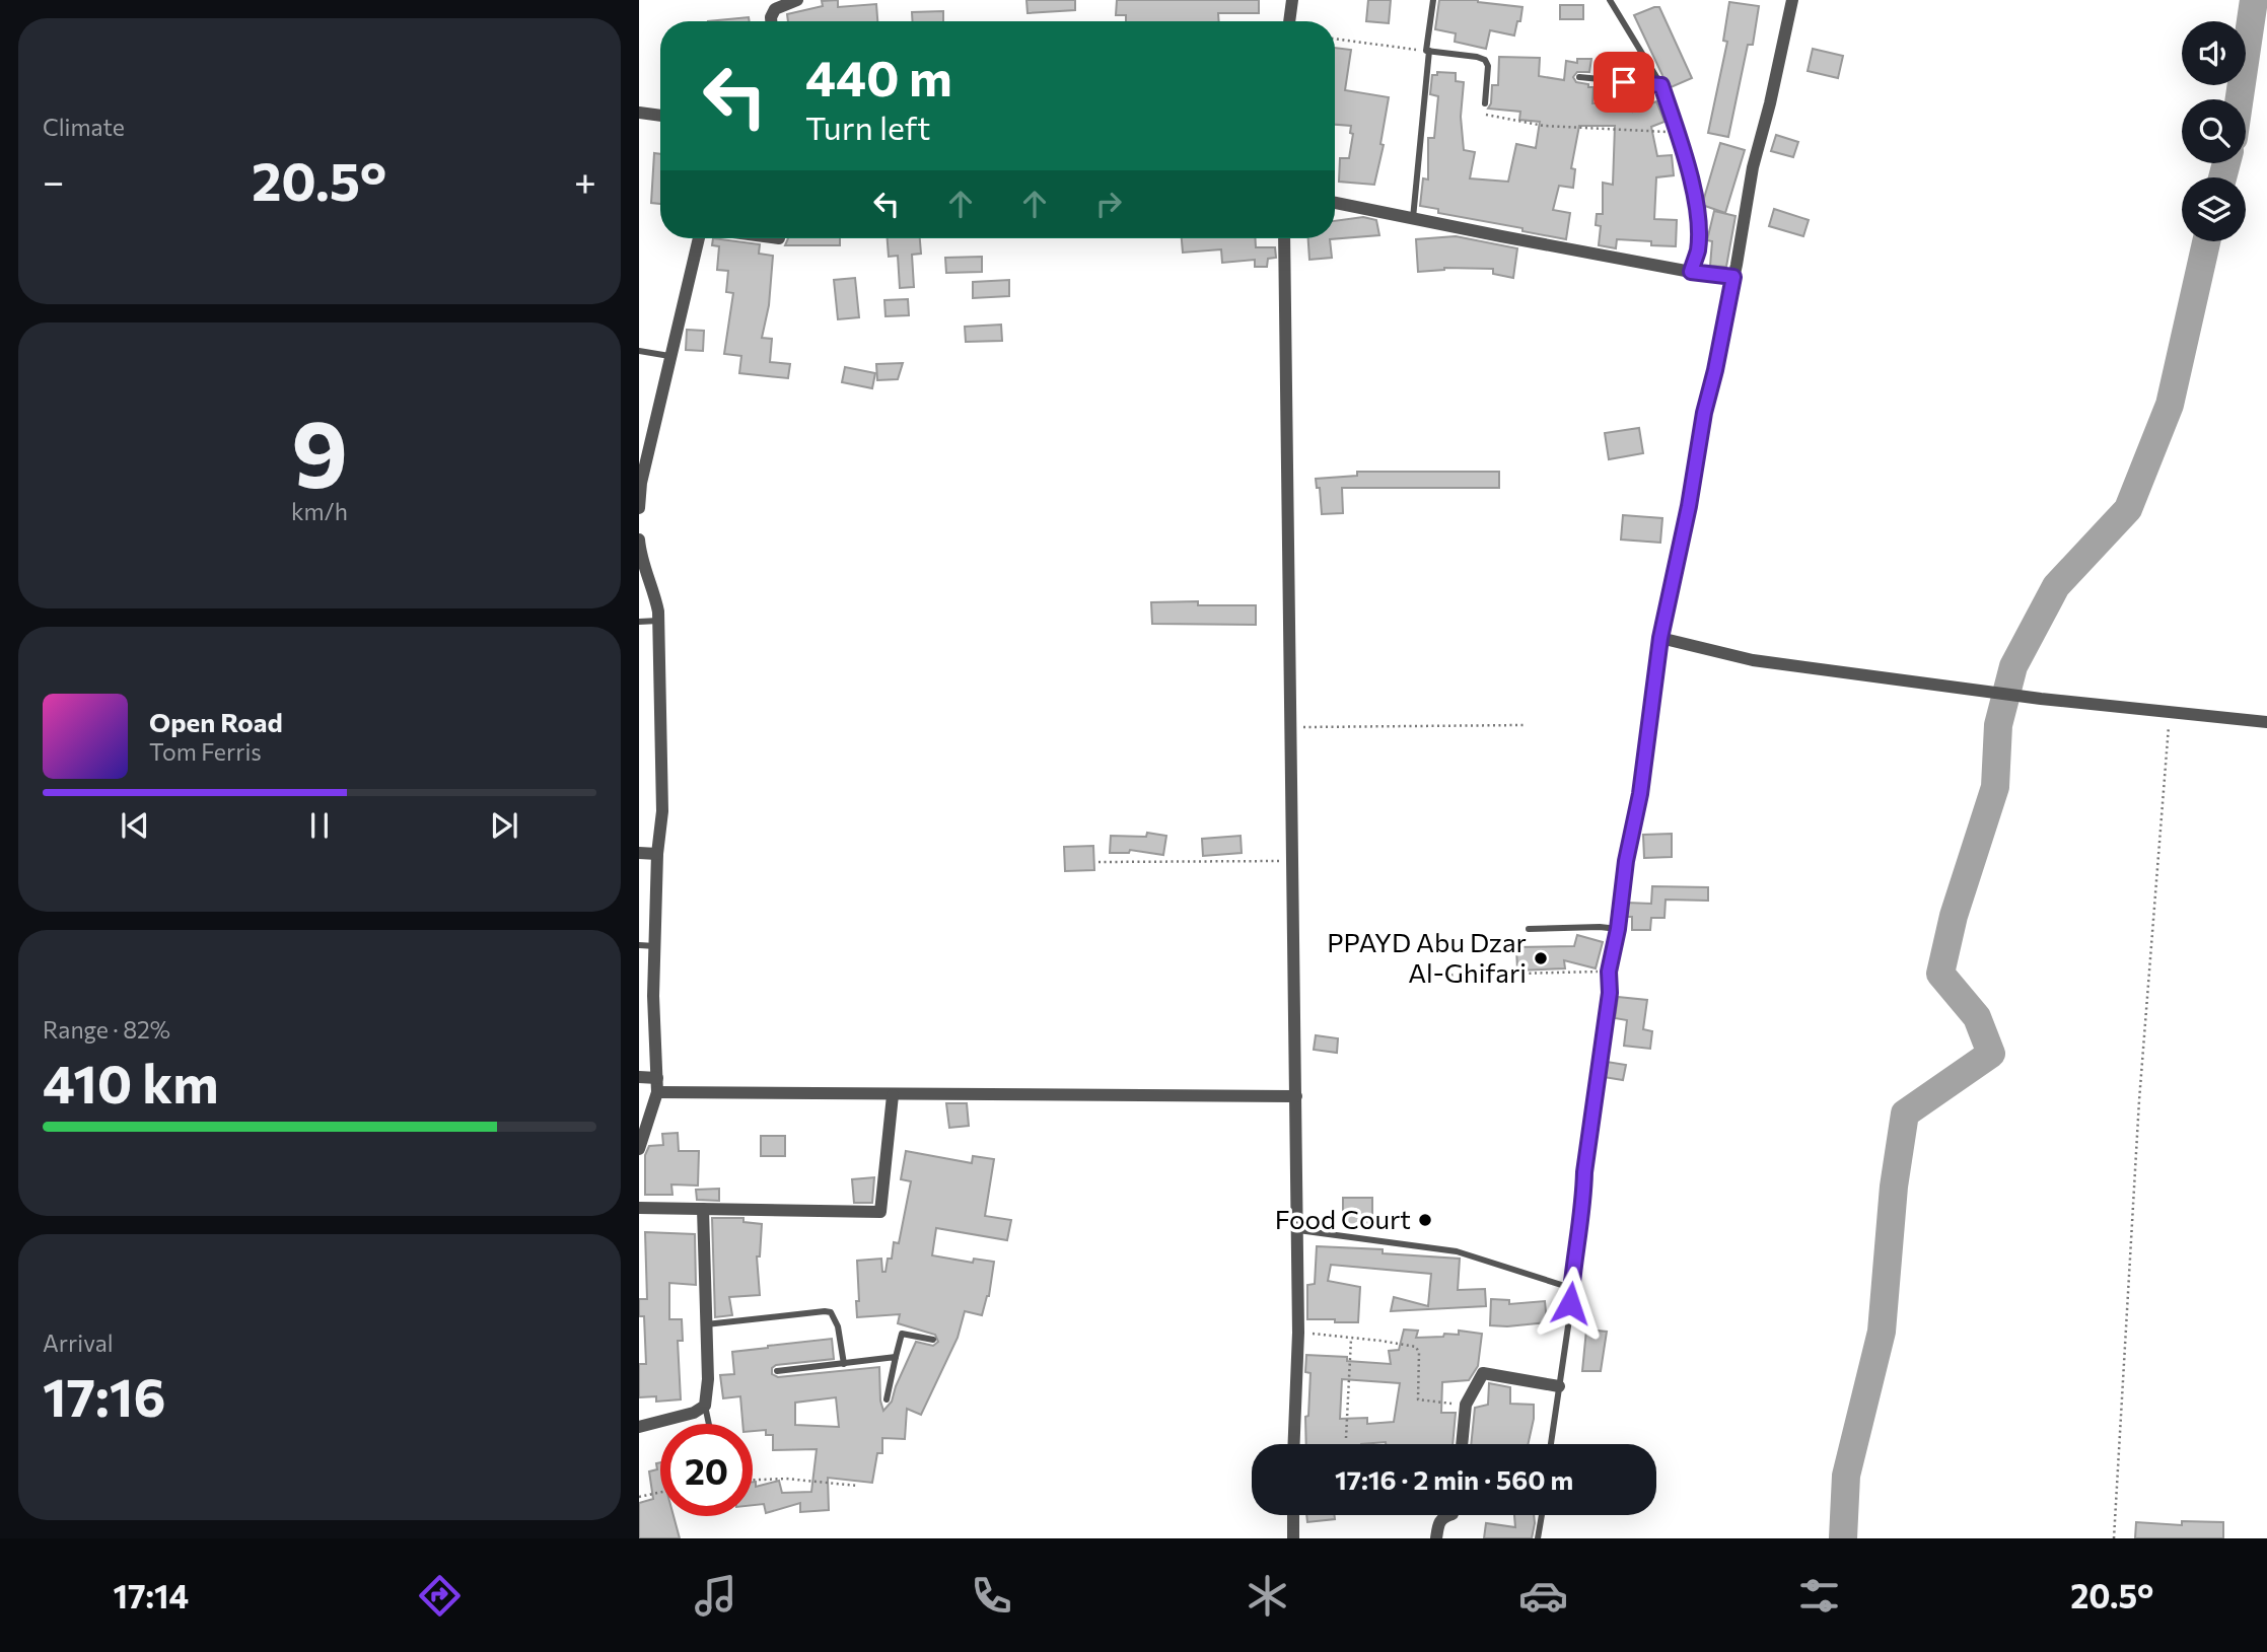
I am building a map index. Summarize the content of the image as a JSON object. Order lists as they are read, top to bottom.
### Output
{
  "places": ["PPAYD Abu Dzar Al-Ghifari", "Food Court"],
  "page": {
    "tile": [
      "Climate",
      ["9", "km/h"],
      ["Range · 82%", "410 km"],
      ["Arrival", "17:16"]
    ],
    "turn": ["440 m", "Turn left"],
    "heat": ["−", "20.5°", "+"],
    "song": ["Open Road", "Tom Ferris"],
    "limit": "20",
    "trip": "17:16 · 2 min · 560 m",
    "tabs": ["17:14", "20.5°"]
  }
}
